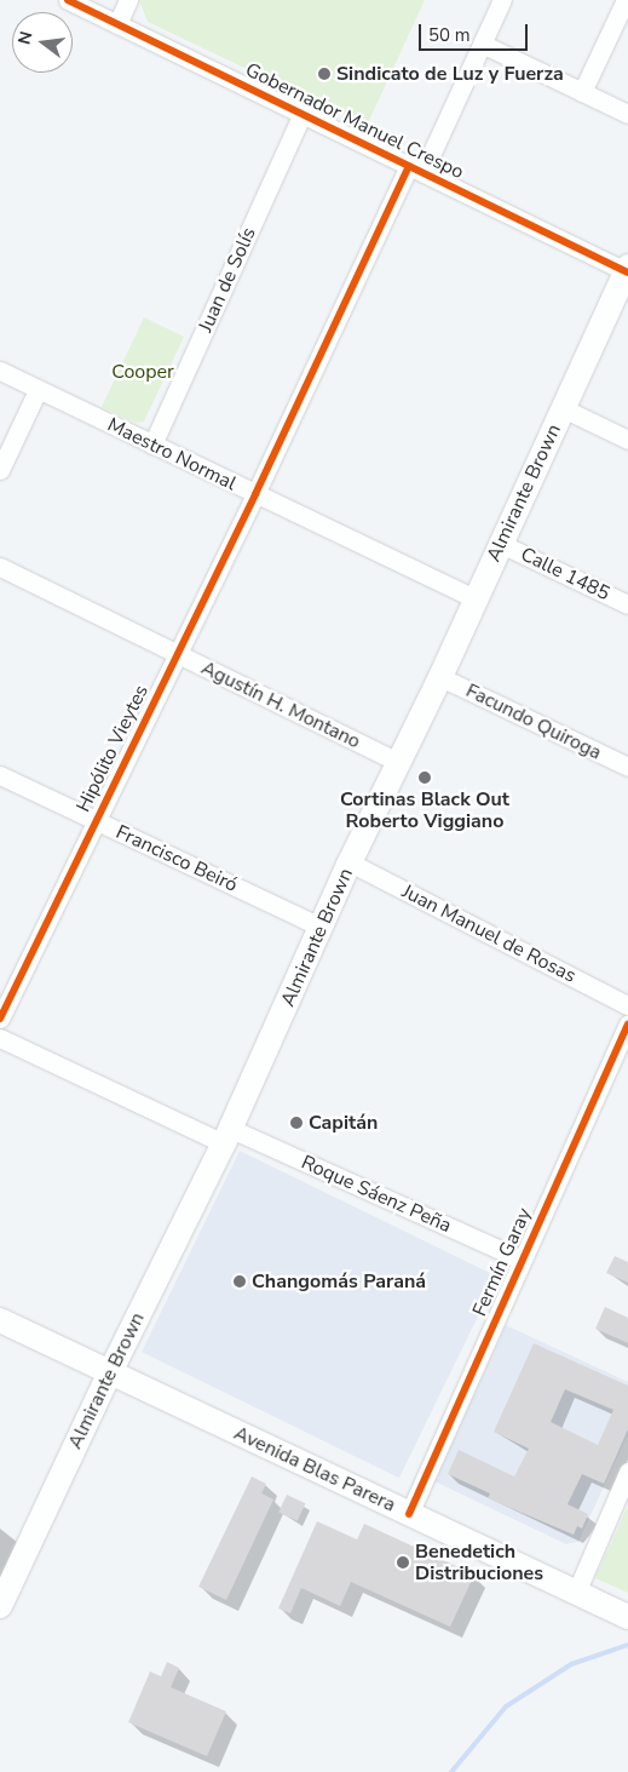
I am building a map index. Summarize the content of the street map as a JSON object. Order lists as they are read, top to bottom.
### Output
{
  "streets": {
    "main road": ["Almirante Brown", "Avenida Blas Parera"],
    "street": [
      "Gobernador Manuel Crespo",
      "Juan de Solís",
      "Maestro Normal",
      "Calle 1485",
      "Agustín H. Montano",
      "Facundo Quiroga",
      "Hipólito Vieytes",
      "Francisco Beiró",
      "Juan Manuel de Rosas",
      "Roque Sáenz Peña",
      "Fermín Garay"
    ]
  },
  "crossings": [
    ["Gobernador Manuel Crespo", "Juan de Solís"],
    ["Gobernador Manuel Crespo", "Almirante Brown"],
    ["Gobernador Manuel Crespo", "Hipólito Vieytes"],
    ["Juan de Solís", "Maestro Normal"],
    ["Maestro Normal", "Almirante Brown"],
    ["Maestro Normal", "Hipólito Vieytes"],
    ["Almirante Brown", "Calle 1485"],
    ["Almirante Brown", "Agustín H. Montano"],
    ["Almirante Brown", "Facundo Quiroga"],
    ["Almirante Brown", "Francisco Beiró"],
    ["Almirante Brown", "Juan Manuel de Rosas"],
    ["Almirante Brown", "Roque Sáenz Peña"],
    ["Almirante Brown", "Avenida Blas Parera"],
    ["Agustín H. Montano", "Hipólito Vieytes"],
    ["Hipólito Vieytes", "Francisco Beiró"],
    ["Roque Sáenz Peña", "Fermín Garay"],
    ["Fermín Garay", "Avenida Blas Parera"]
  ],
  "parks": ["Cooper"],
  "places": [
    "Sindicato de Luz y Fuerza",
    "Cortinas Black Out Roberto Viggiano",
    "Capitán",
    "Changomás Paraná",
    "Benedetich Distribuciones"
  ],
  "scale_bar": "50 m",
  "north": "left"
}
